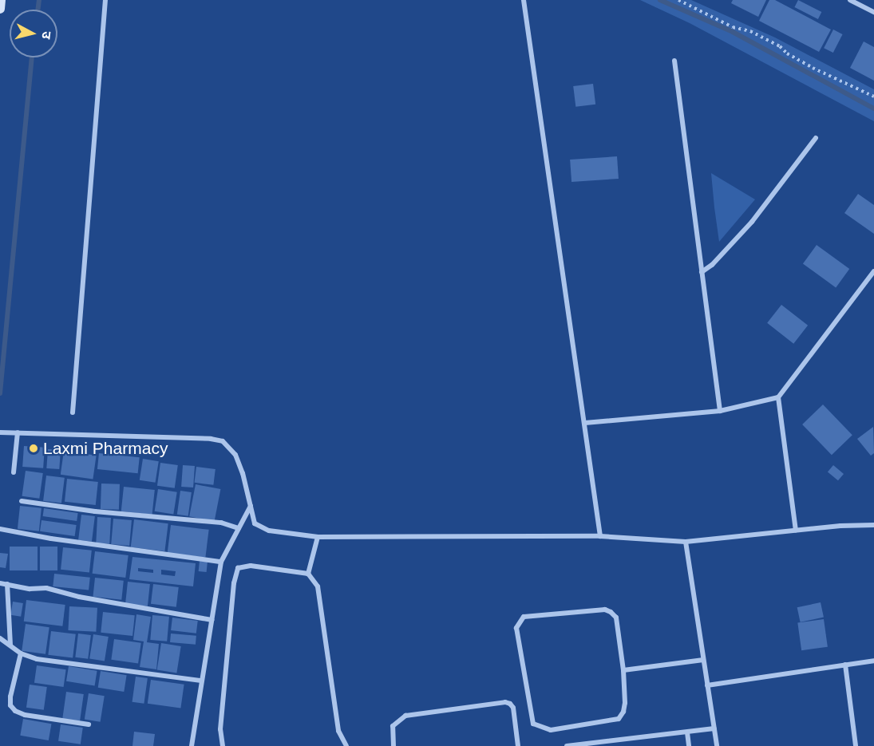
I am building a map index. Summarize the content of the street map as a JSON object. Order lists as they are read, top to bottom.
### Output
{
  "places": ["Laxmi Pharmacy"],
  "north": "right"
}
